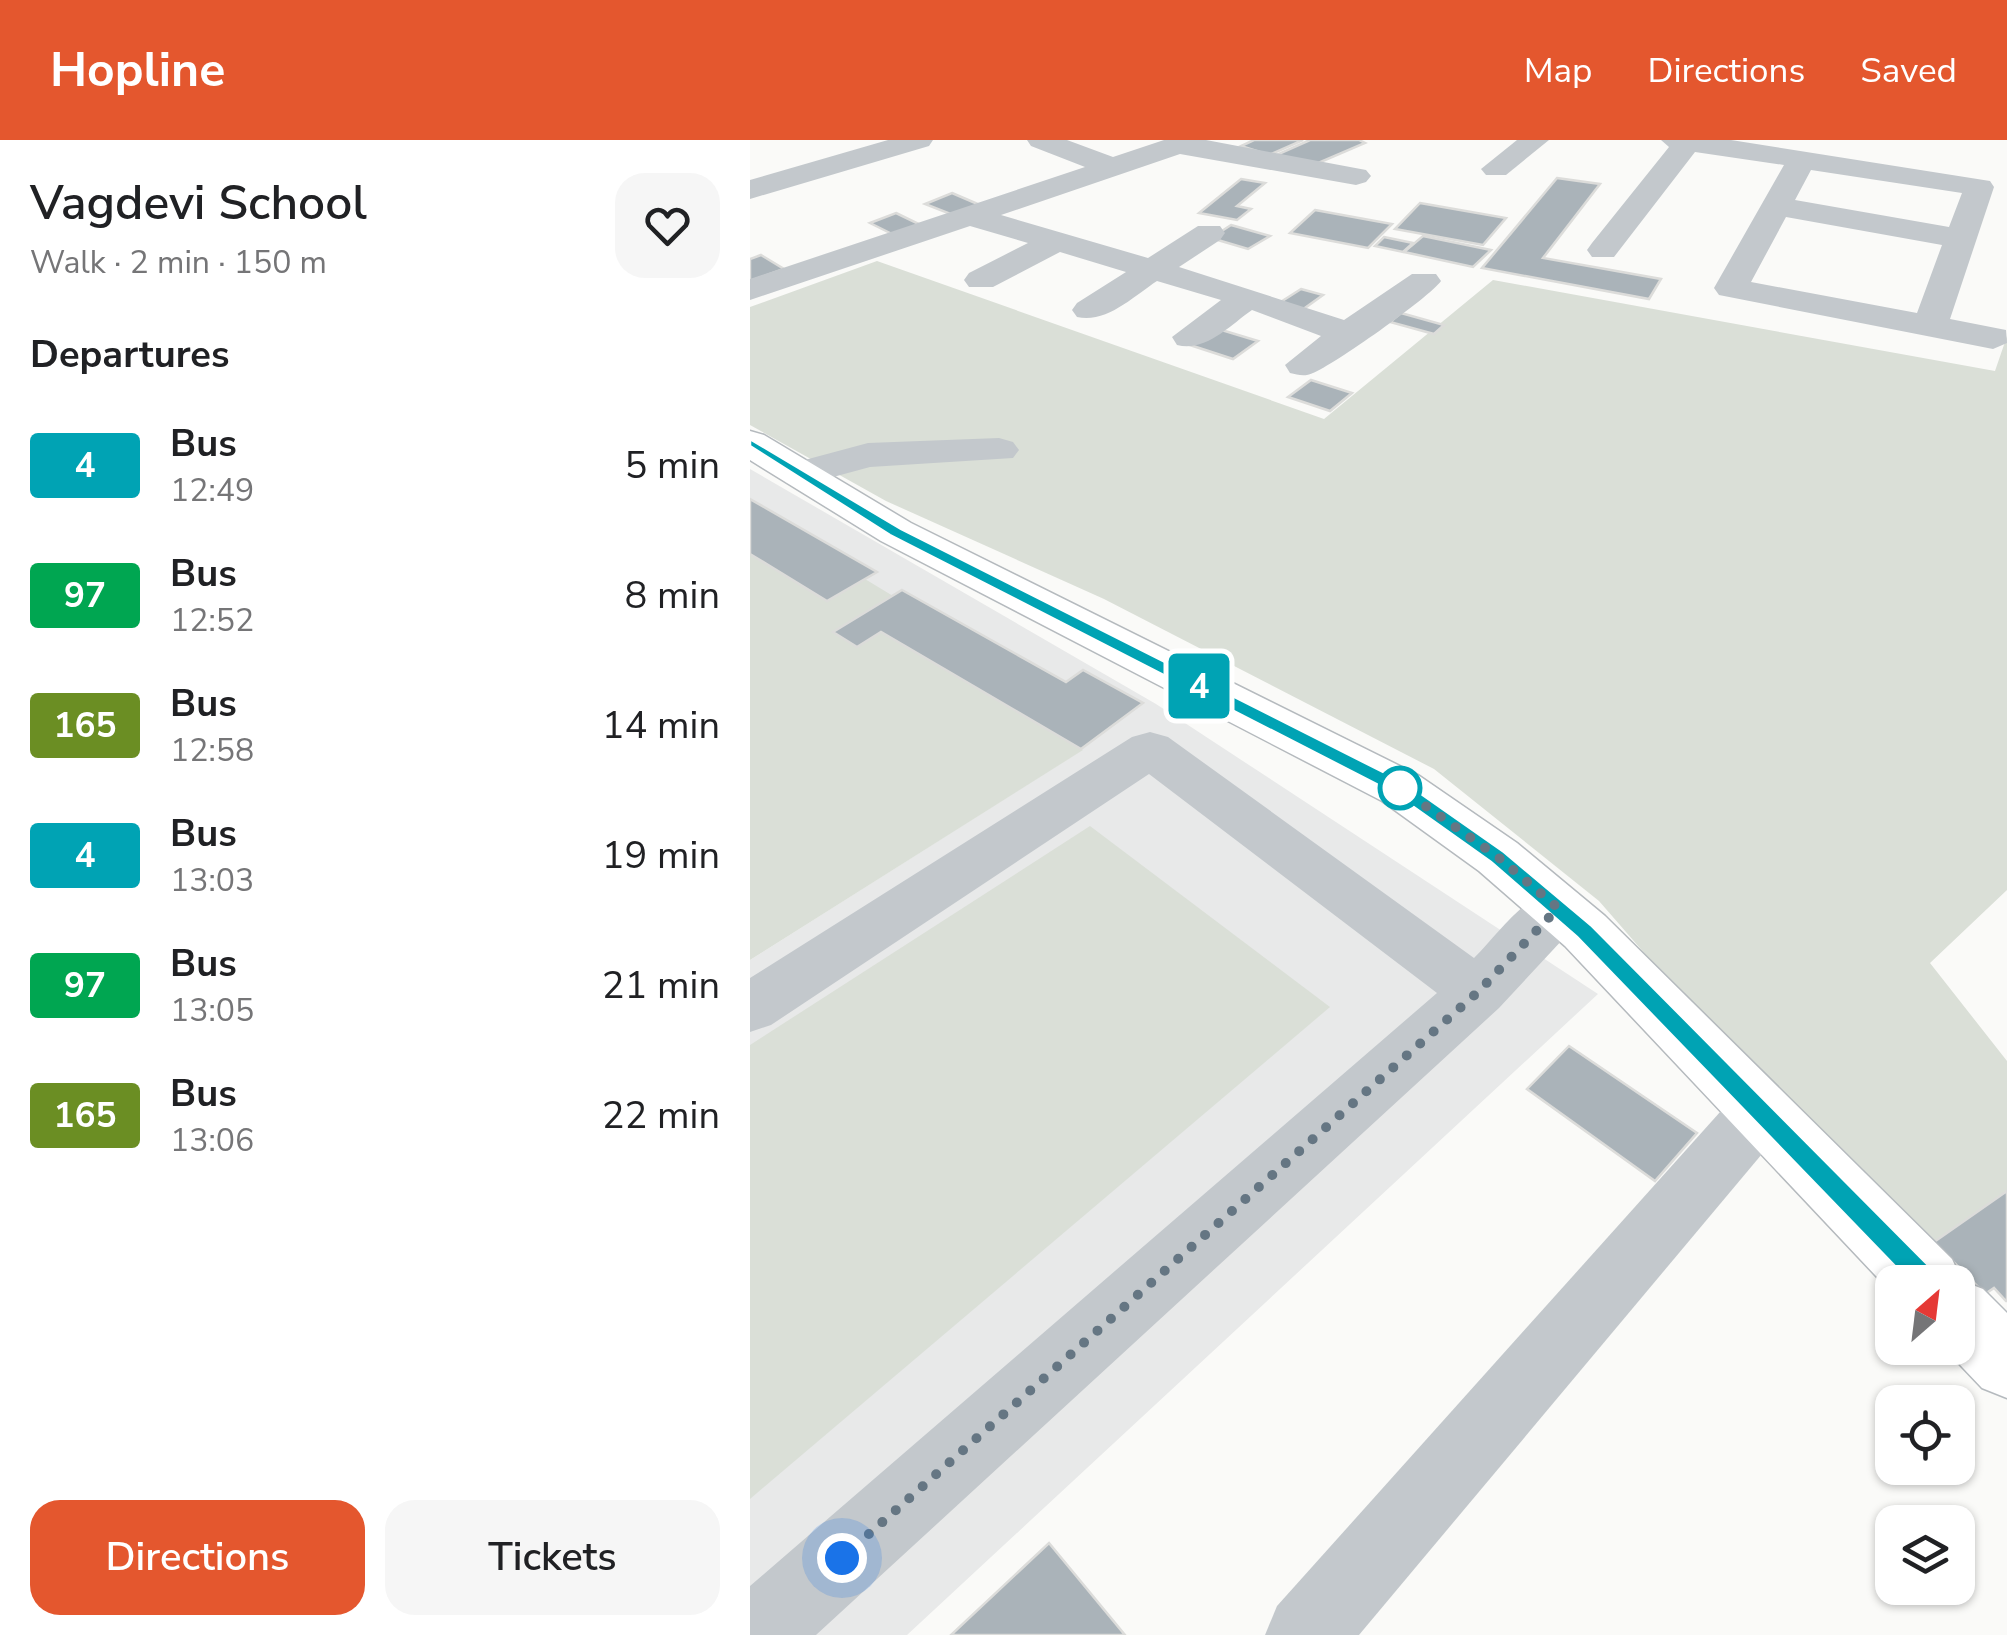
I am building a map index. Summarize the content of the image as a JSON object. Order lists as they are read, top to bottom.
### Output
{
  "lines": ["bus line 4"],
  "north": "top right",
  "page": {
    "header": "Hopline",
    "nav": ["Map", "Directions", "Saved"],
    "heading": [
      ["Vagdevi School", "Walk · 2 min · 150 m"],
      "Departures"
    ],
    "on_map": "4",
    "list": [
      {
        "mark": "4",
        "name": "Bus",
        "note": "12:49",
        "value": "5 min"
      },
      {
        "mark": "97",
        "name": "Bus",
        "note": "12:52",
        "value": "8 min"
      },
      {
        "mark": "165",
        "name": "Bus",
        "note": "12:58",
        "value": "14 min"
      },
      {
        "mark": "4",
        "name": "Bus",
        "note": "13:03",
        "value": "19 min"
      },
      {
        "mark": "97",
        "name": "Bus",
        "note": "13:05",
        "value": "21 min"
      },
      {
        "mark": "165",
        "name": "Bus",
        "note": "13:06",
        "value": "22 min"
      }
    ],
    "buttons": ["Directions", "Tickets"]
  }
}
